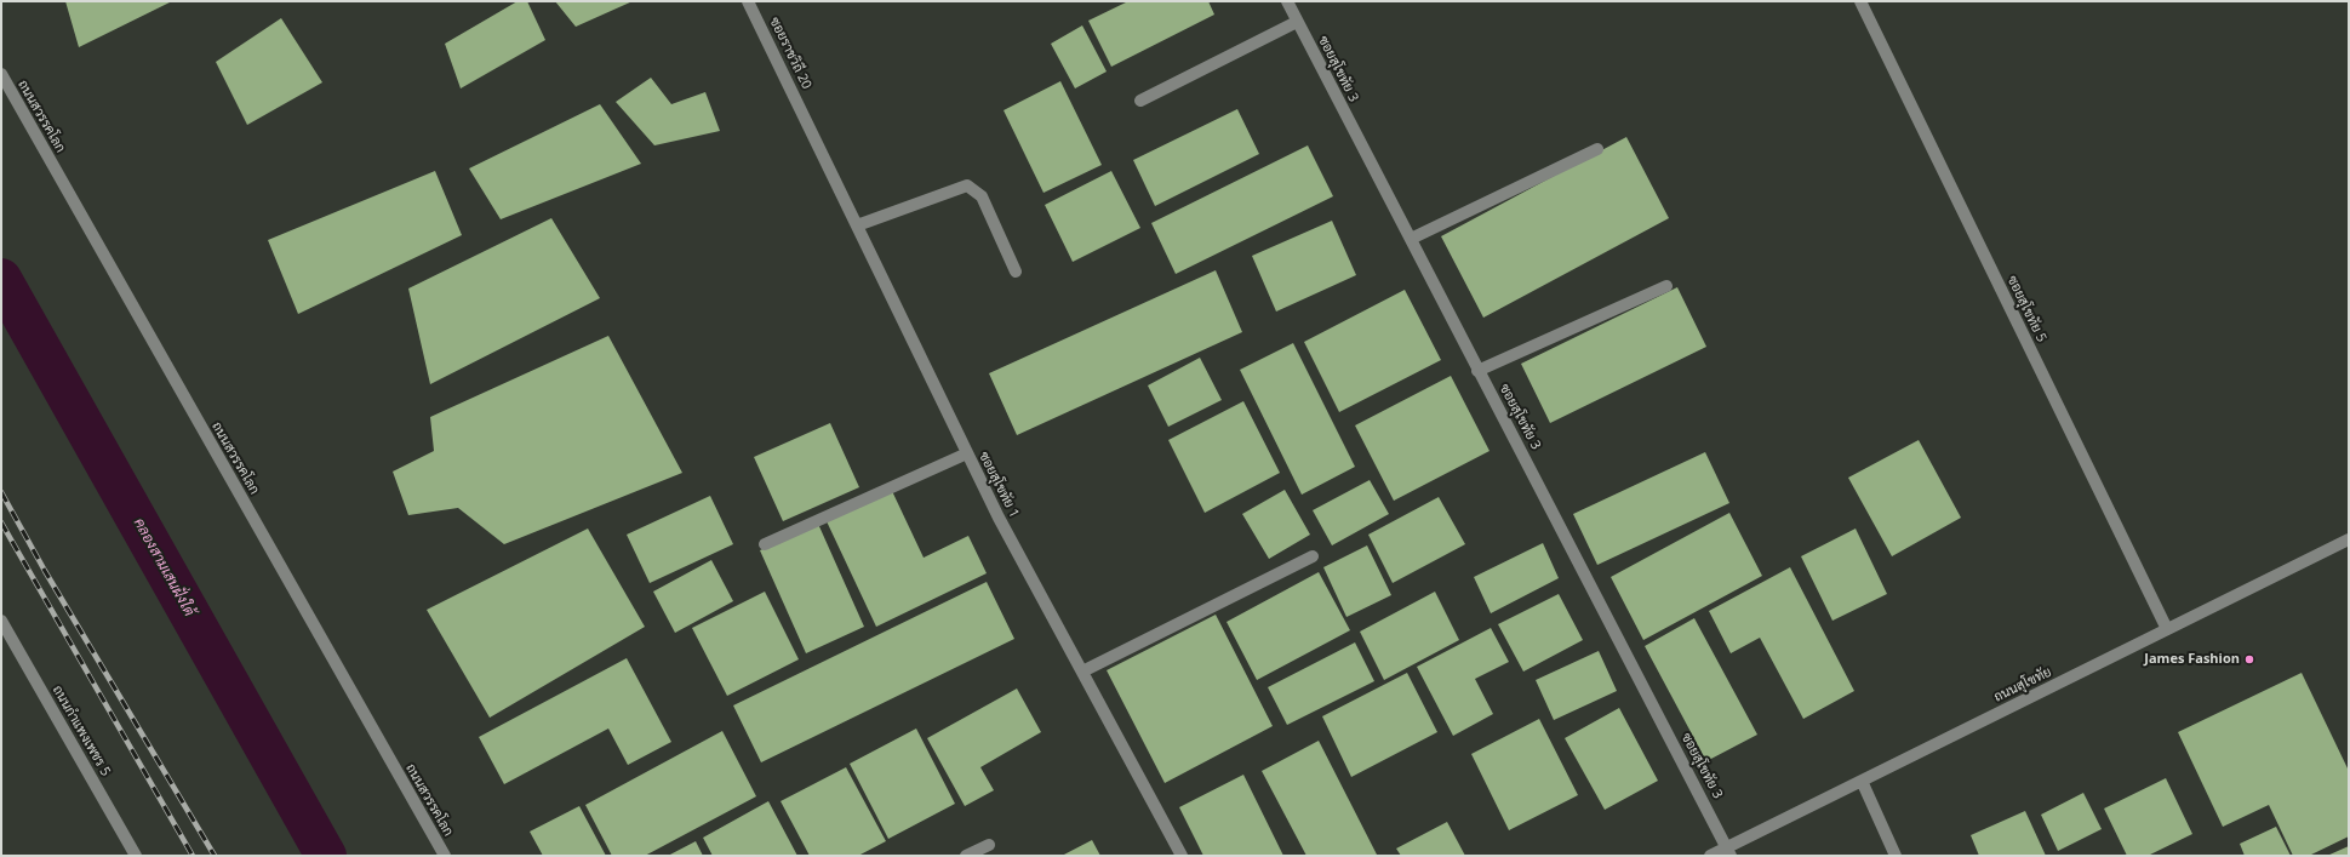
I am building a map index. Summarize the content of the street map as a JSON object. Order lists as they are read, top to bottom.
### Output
{
  "streets": {
    "street": [
      "ซอยราชวิถี 20",
      "ซอยสุโขทัย 3",
      "ถนนสวรรคโลก",
      "ซอยสุโขทัย 5",
      "ซอยสุโขทัย 1",
      "ถนนสุโขทัย",
      "ถนนกำแพงเพชร 5"
    ]
  },
  "crossings": [
    ["ซอยราชวิถี 20", "ซอยสุโขทัย 1"],
    ["ซอยสุโขทัย 3", "ถนนสุโขทัย"],
    ["ซอยสุโขทัย 5", "ถนนสุโขทัย"]
  ],
  "water": ["คลองสามเสนฝั่งใต้"],
  "places": ["James Fashion"]
}
